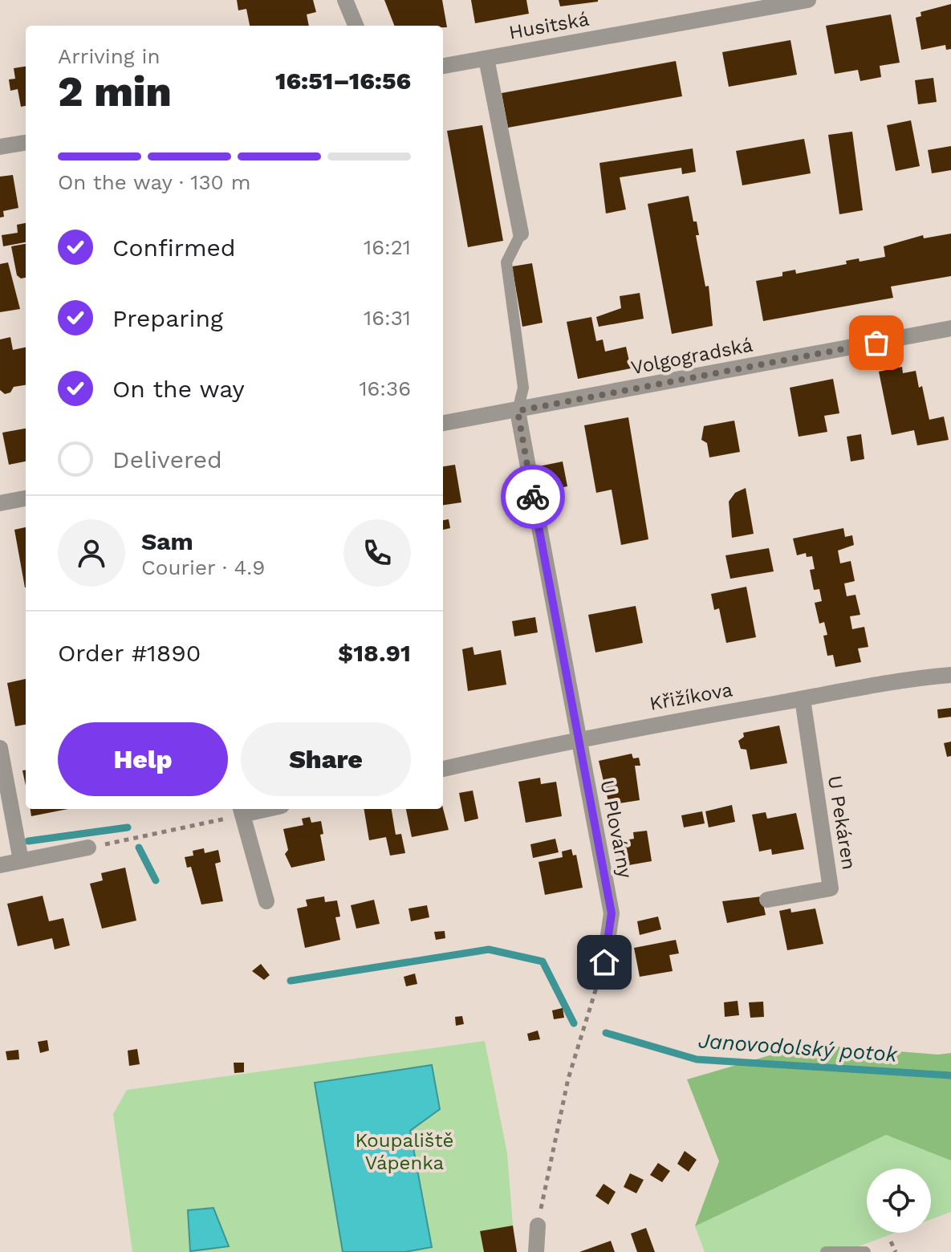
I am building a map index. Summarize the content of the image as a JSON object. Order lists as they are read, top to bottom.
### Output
{
  "streets": {
    "street": [
      "Husitská",
      "Volgogradská",
      "Křižíkova",
      "U Pekáren",
      "U Plovárny"
    ]
  },
  "crossings": [
    ["Volgogradská", "U Plovárny"],
    ["Křižíkova", "U Pekáren"],
    ["Křižíkova", "U Plovárny"]
  ],
  "water": ["Janovodolský potok"],
  "parks": ["Koupaliště Vápenka"],
  "page": {
    "heading": ["2 min", "Arriving in", "16:51–16:56"],
    "panel": [
      "Sam",
      "Courier · 4.9",
      "Order #1890",
      "$18.91"
    ],
    "bar": "On the way · 130 m",
    "list": [
      ["Confirmed", "16:21"],
      ["Preparing", "16:31"],
      ["On the way", "16:36"],
      "Delivered"
    ],
    "buttons": ["Help", "Share"]
  }
}
